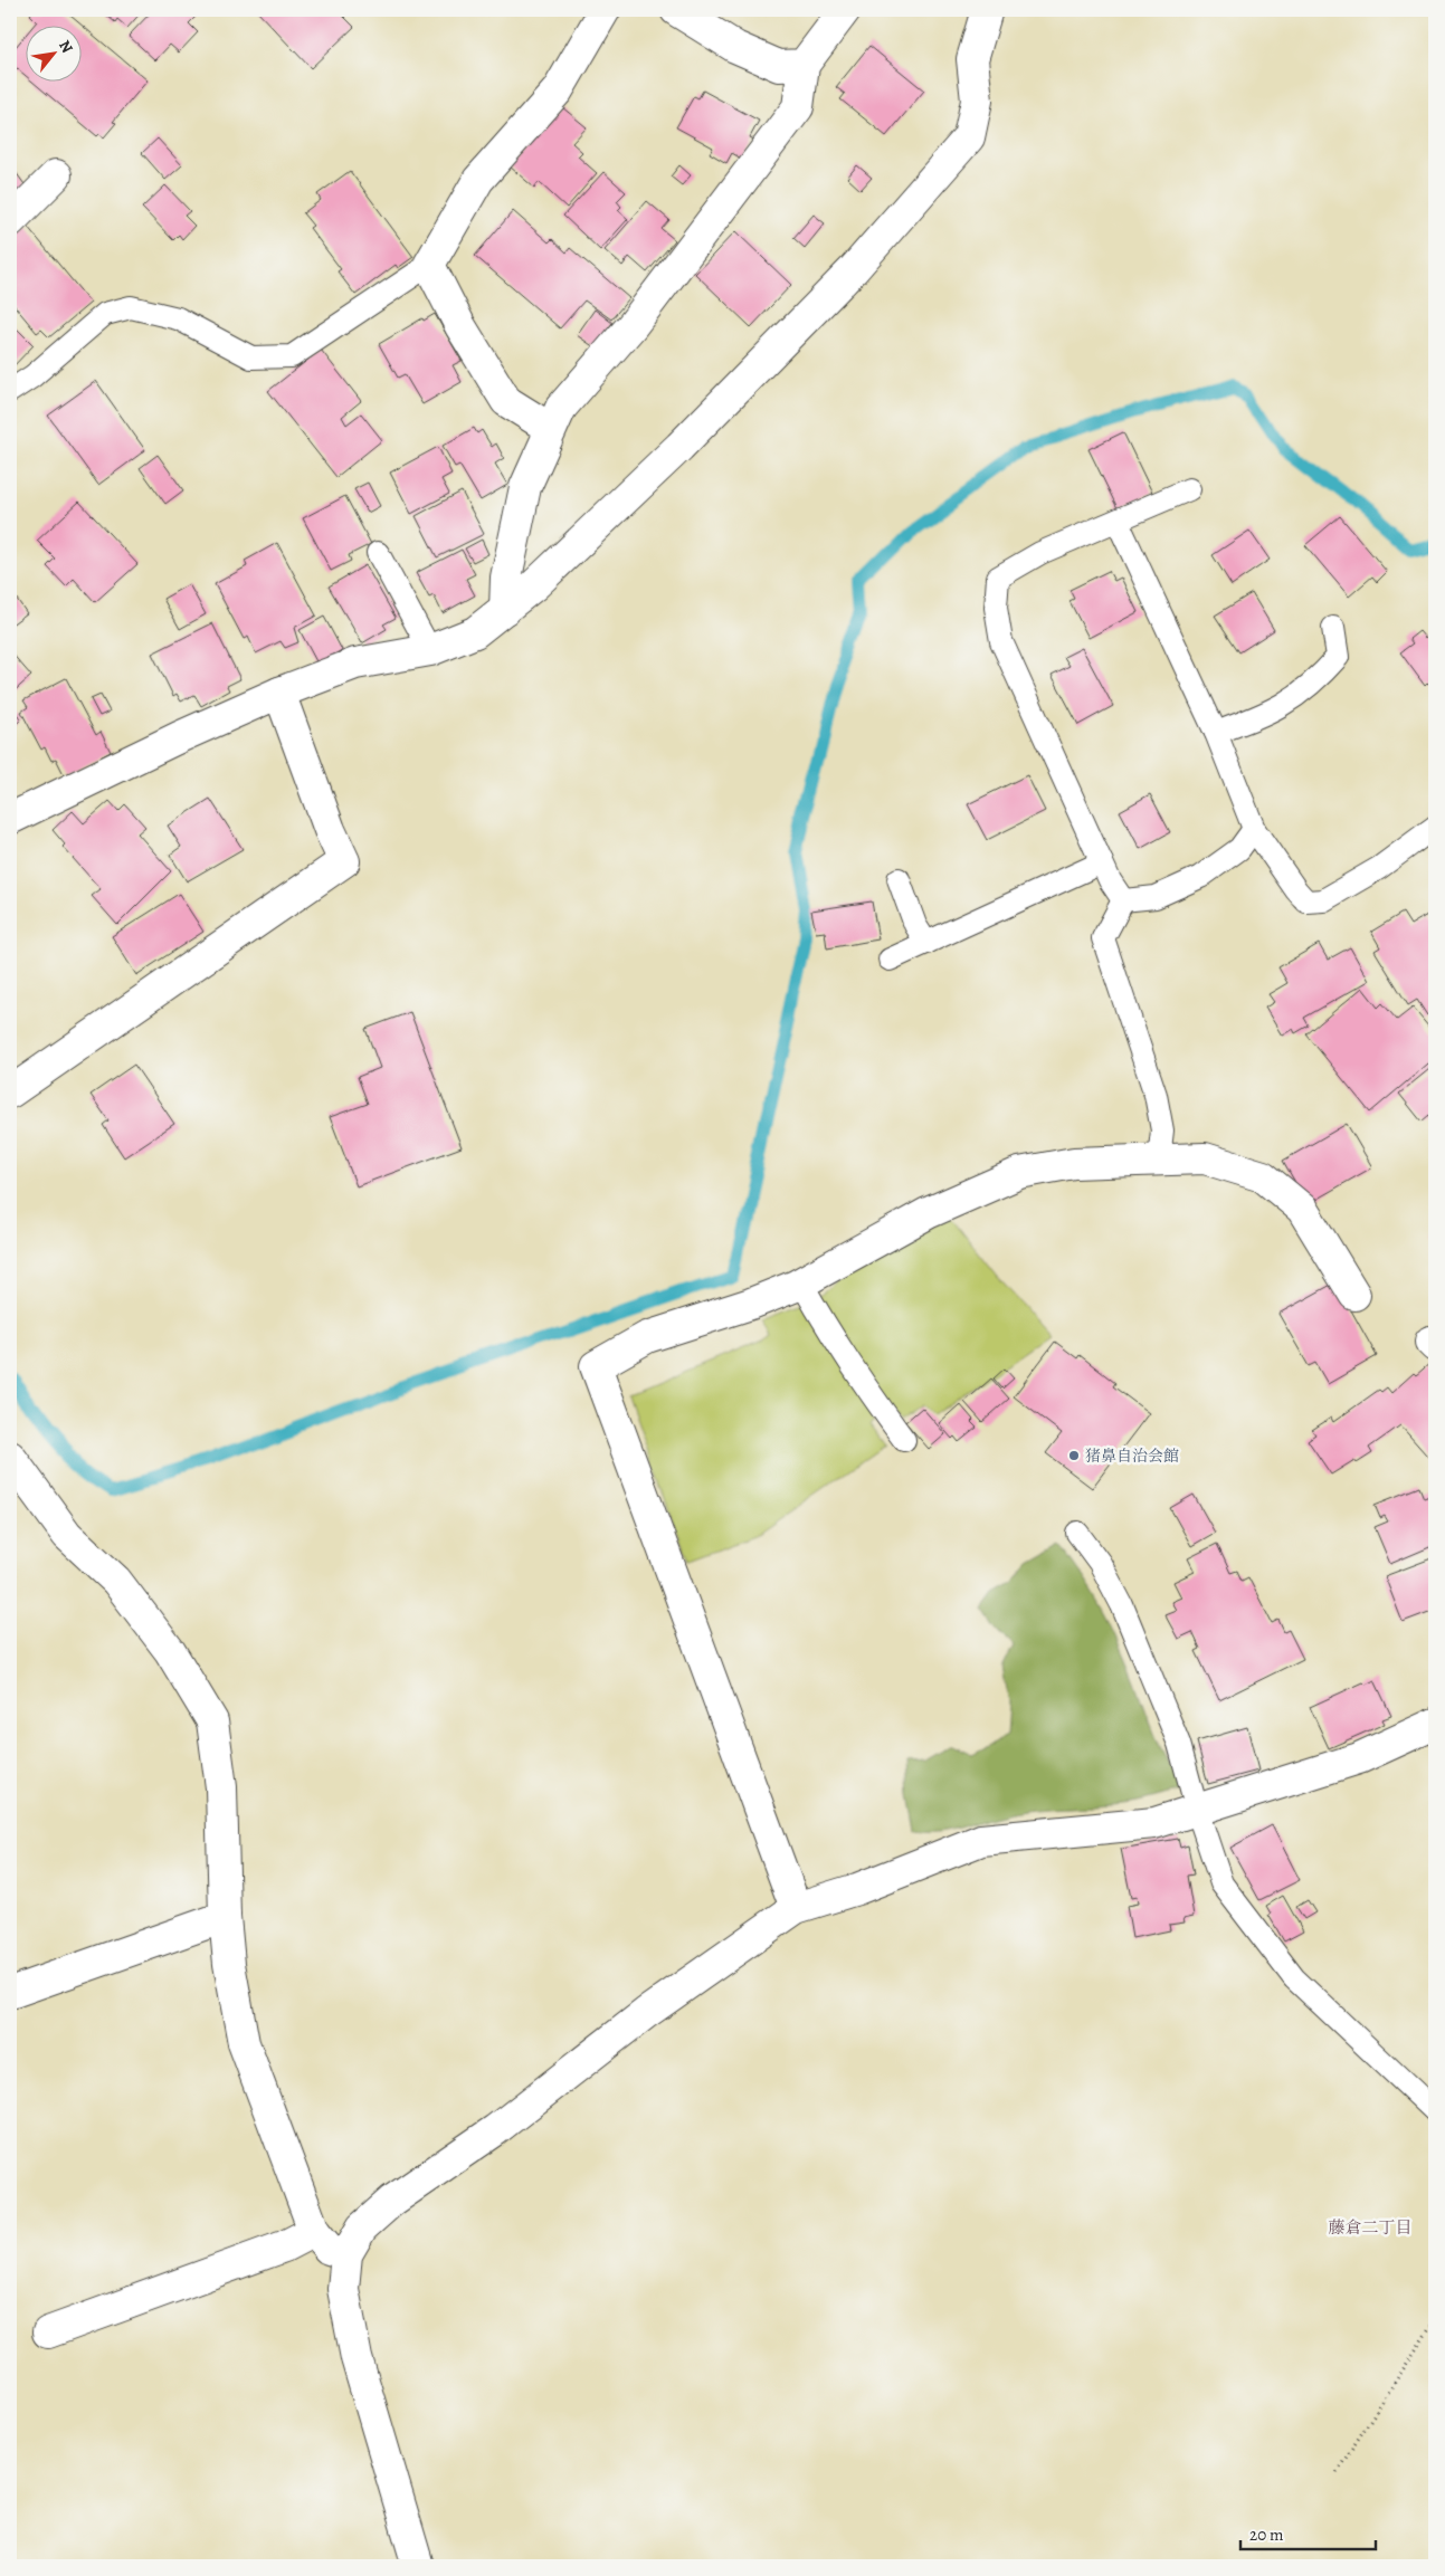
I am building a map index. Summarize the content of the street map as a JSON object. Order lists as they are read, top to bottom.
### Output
{
  "districts": ["藤倉二丁目"],
  "places": ["猪鼻自治会館"],
  "scale_bar": "20 m",
  "north": "top right"
}
